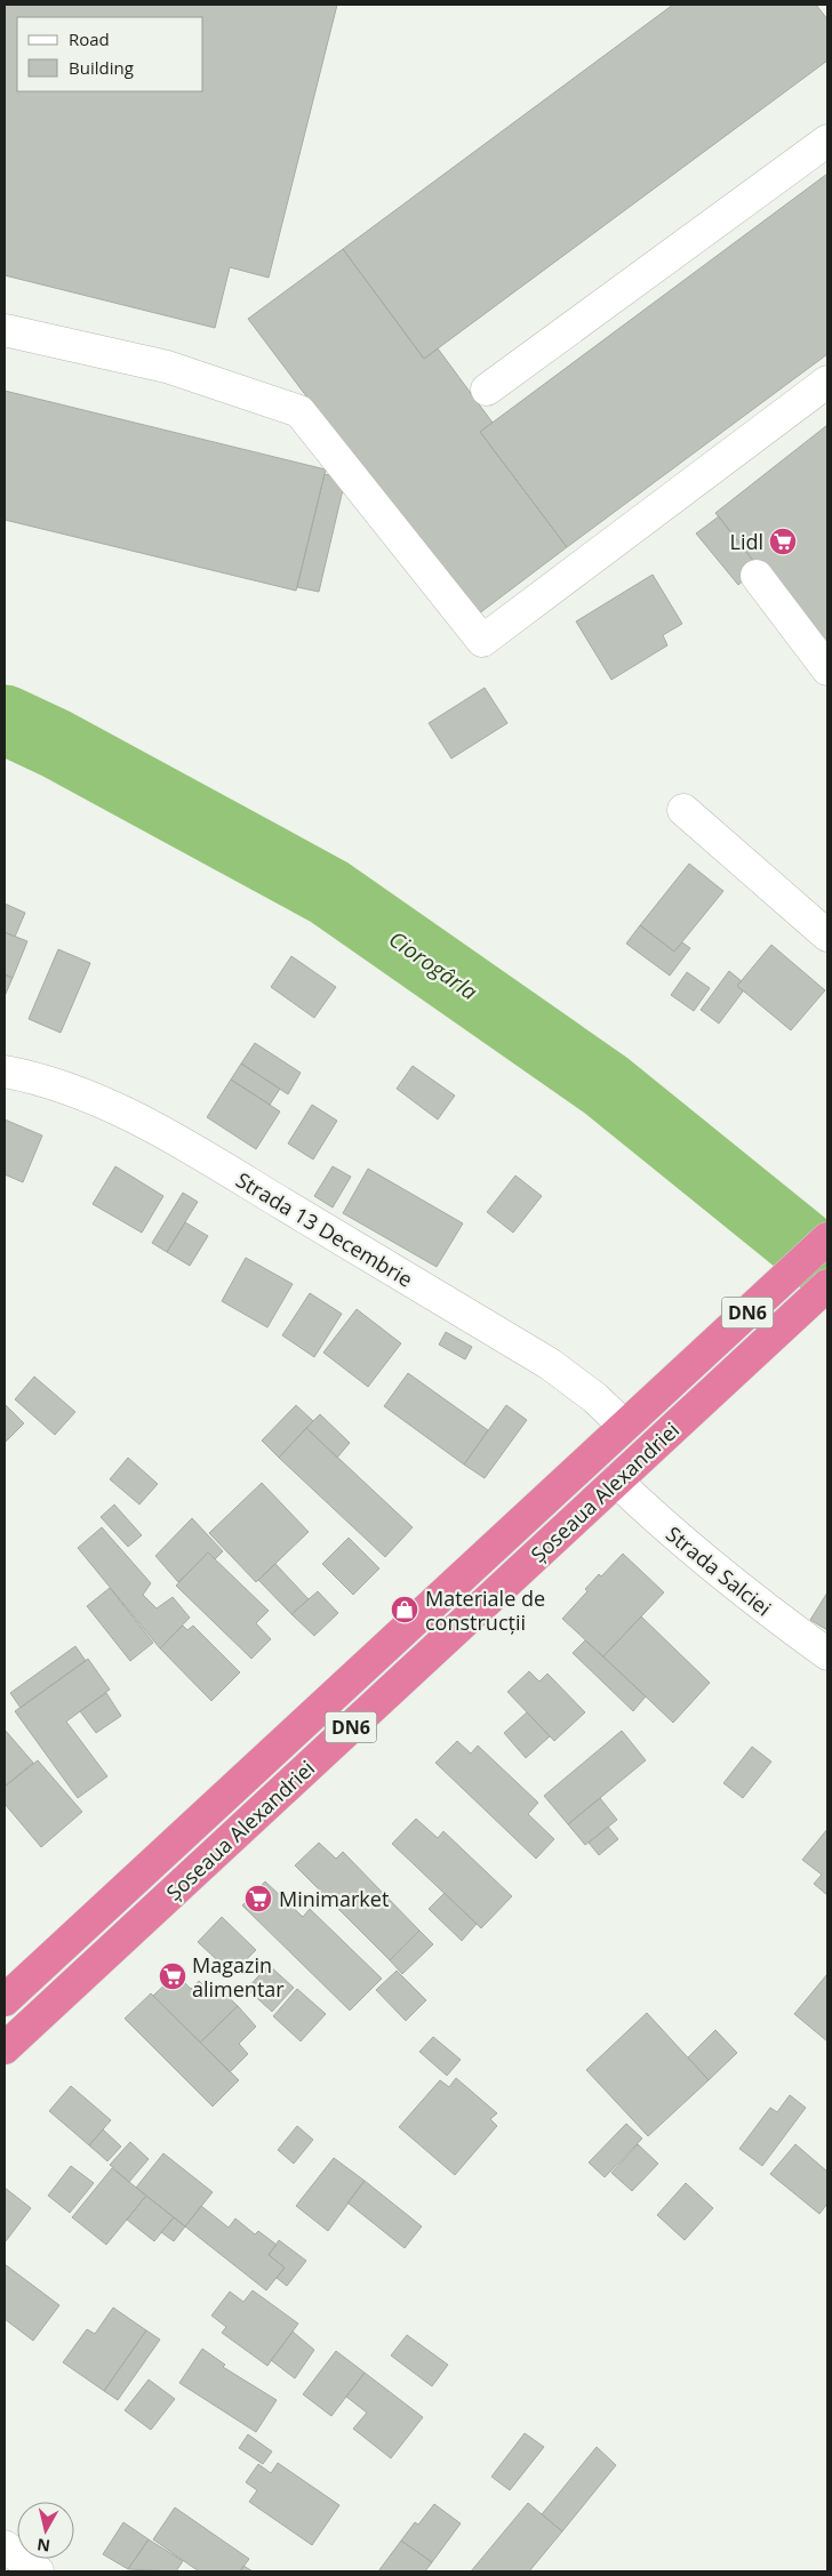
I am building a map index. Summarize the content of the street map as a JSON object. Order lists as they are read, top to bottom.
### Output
{
  "streets": {
    "highway": ["DN6", "Șoseaua Alexandriei"],
    "street": ["Strada 13 Decembrie", "Strada Salciei"]
  },
  "crossings": [
    ["Strada 13 Decembrie", "Șoseaua Alexandriei"],
    ["Șoseaua Alexandriei", "Strada Salciei"]
  ],
  "water": ["Ciorogârla"],
  "places": {
    "supermarket": ["Lidl", "Minimarket", "Magazin alimentar"],
    "shop": ["Materiale de construcții"]
  },
  "legend": ["Road", "Building"],
  "north": "bottom"
}
